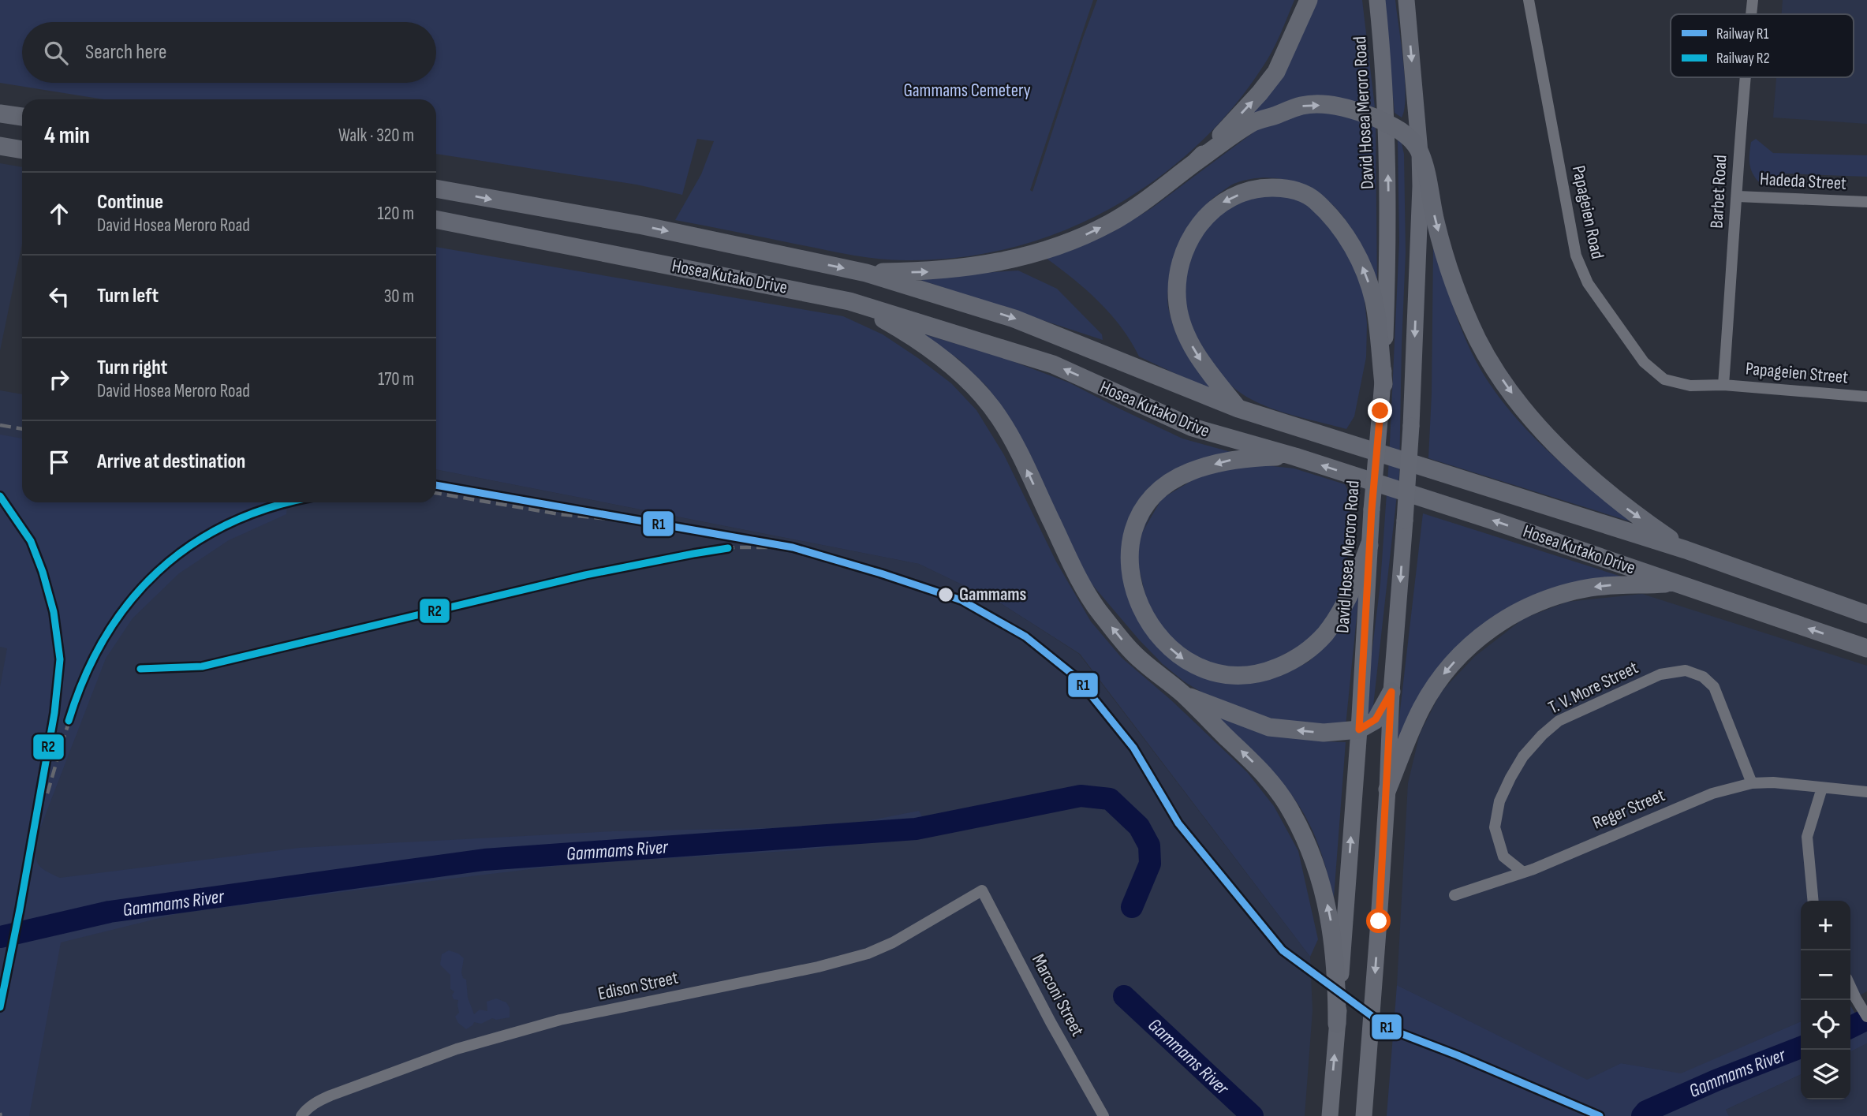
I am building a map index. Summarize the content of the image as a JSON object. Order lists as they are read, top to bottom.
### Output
{
  "streets": {
    "main road": ["David Hosea Meroro Road", "Hosea Kutako Drive"],
    "street": [
      "Hadeda Street",
      "Barbet Road",
      "Papageien Road",
      "Papageien Street",
      "T. V. More Street",
      "Reger Street",
      "Edison Street",
      "Marconi Street"
    ]
  },
  "crossings": [
    ["Hadeda Street", "Barbet Road"],
    ["Barbet Road", "Papageien Road"],
    ["Barbet Road", "Papageien Street"],
    ["Papageien Road", "Papageien Street"],
    ["T. V. More Street", "Reger Street"],
    ["Edison Street", "Marconi Street"]
  ],
  "water": ["Gammams River"],
  "parks": ["Gammams Cemetery"],
  "places": ["Gammams"],
  "lines": ["rail line R1", "rail line R2"],
  "legend": ["Railway R1", "Railway R2"],
  "page": {
    "search": "Search here",
    "heading": ["4 min", "Walk · 320 m"],
    "list": [
      ["Continue", "David Hosea Meroro Road", "120 m"],
      ["Turn left", "30 m"],
      ["Turn right", "David Hosea Meroro Road", "170 m"],
      "Arrive at destination"
    ],
    "map_buttons": ["+", "−"]
  }
}
